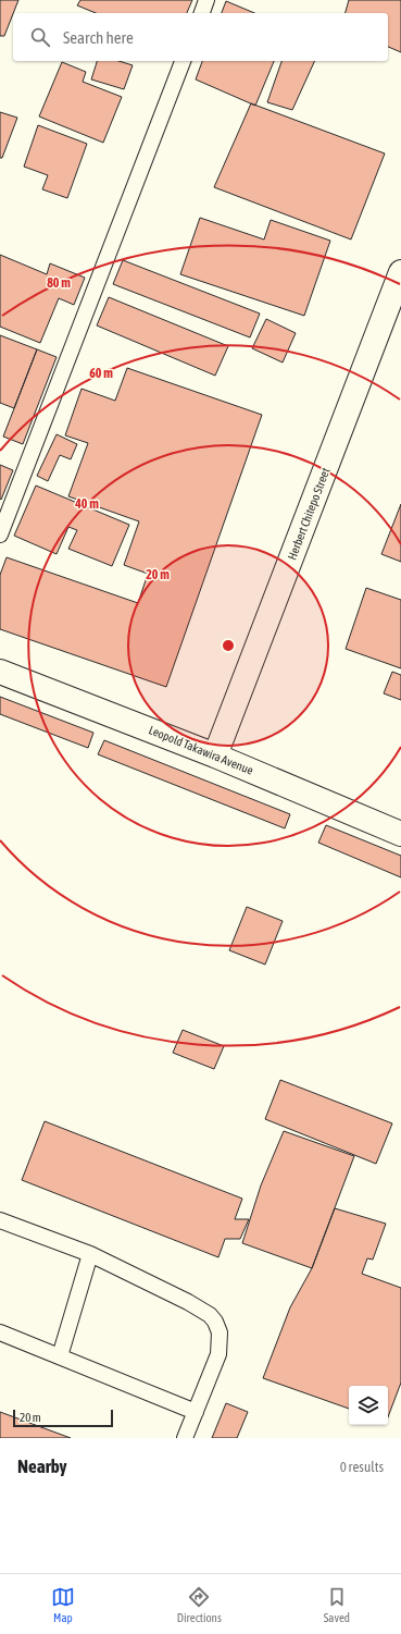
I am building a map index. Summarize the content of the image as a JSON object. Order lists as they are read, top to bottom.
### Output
{
  "streets": {
    "street": ["Herbert Chitepo Street", "Leopold Takawira Avenue"]
  },
  "crossings": [
    ["Herbert Chitepo Street", "Leopold Takawira Avenue"]
  ],
  "scale_bar": "20 m",
  "page": {
    "search": "Search here",
    "scale": "20 m",
    "heading": ["Nearby", "0 results"],
    "nav": ["Map", "Directions", "Saved"]
  },
  "rings": [
    "80 m",
    "60 m",
    "40 m",
    "20 m"
  ]
}
